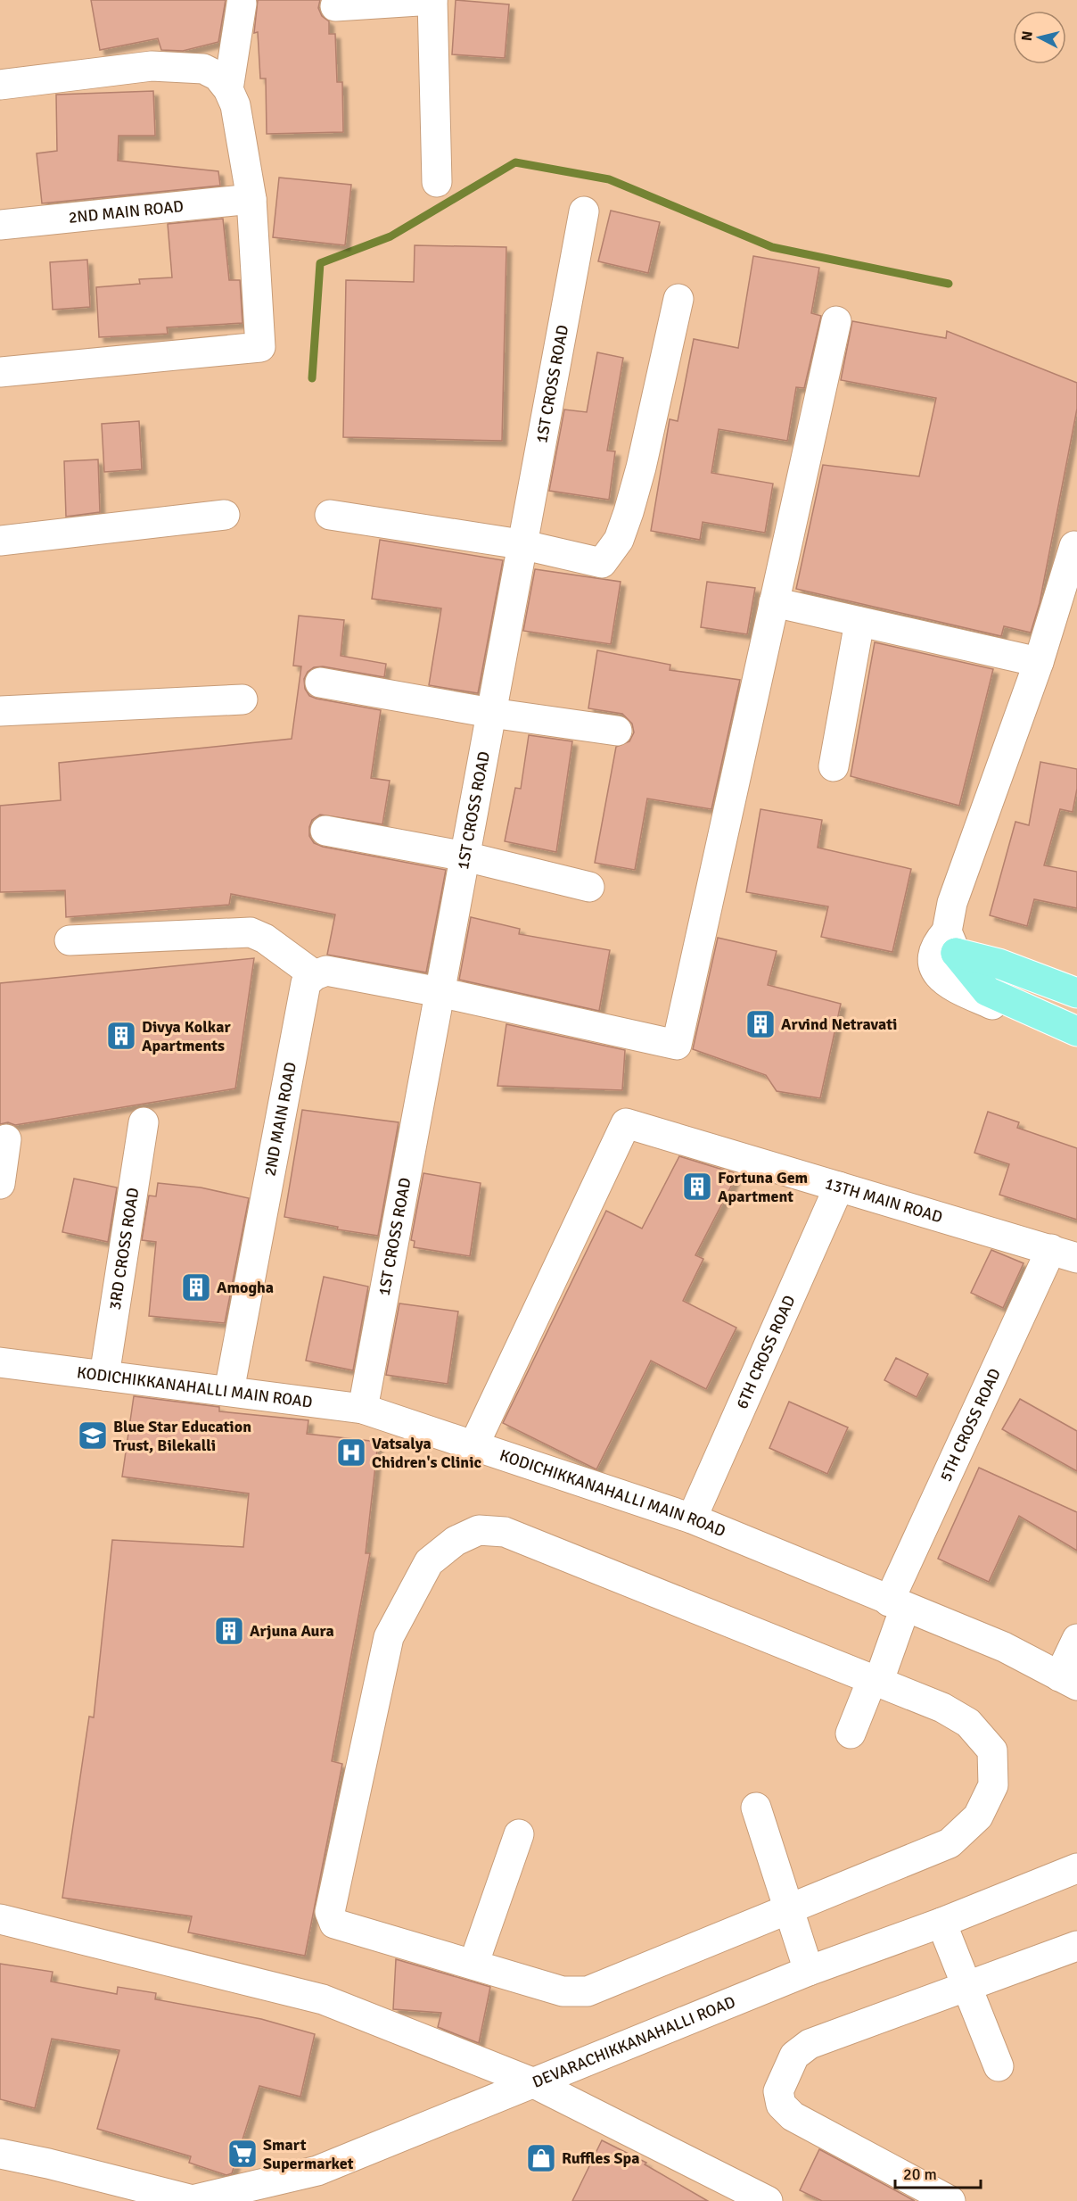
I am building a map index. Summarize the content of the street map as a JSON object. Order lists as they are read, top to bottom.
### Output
{
  "streets": {
    "street": [
      "2ND MAIN ROAD",
      "1ST CROSS ROAD",
      "13TH MAIN ROAD",
      "3RD CROSS ROAD",
      "6TH CROSS ROAD",
      "KODICHIKKANAHALLI MAIN ROAD",
      "5TH CROSS ROAD",
      "DEVARACHIKKANAHALLI ROAD"
    ]
  },
  "crossings": [
    ["2ND MAIN ROAD", "KODICHIKKANAHALLI MAIN ROAD"],
    ["1ST CROSS ROAD", "KODICHIKKANAHALLI MAIN ROAD"],
    ["13TH MAIN ROAD", "6TH CROSS ROAD"],
    ["13TH MAIN ROAD", "KODICHIKKANAHALLI MAIN ROAD"],
    ["13TH MAIN ROAD", "5TH CROSS ROAD"],
    ["3RD CROSS ROAD", "KODICHIKKANAHALLI MAIN ROAD"],
    ["6TH CROSS ROAD", "KODICHIKKANAHALLI MAIN ROAD"],
    ["KODICHIKKANAHALLI MAIN ROAD", "5TH CROSS ROAD"]
  ],
  "places": {
    "building": [
      "Arvind Netravati",
      "Divya Kolkar Apartments",
      "Fortuna Gem Apartment",
      "Amogha",
      "Arjuna Aura"
    ],
    "school or university": ["Blue Star Education Trust, Bilekalli"],
    "hospital": ["Vatsalya Chidren's Clinic"],
    "supermarket": ["Smart Supermarket"],
    "shop": ["Ruffles Spa"]
  },
  "scale_bar": "20 m",
  "north": "left"
}
